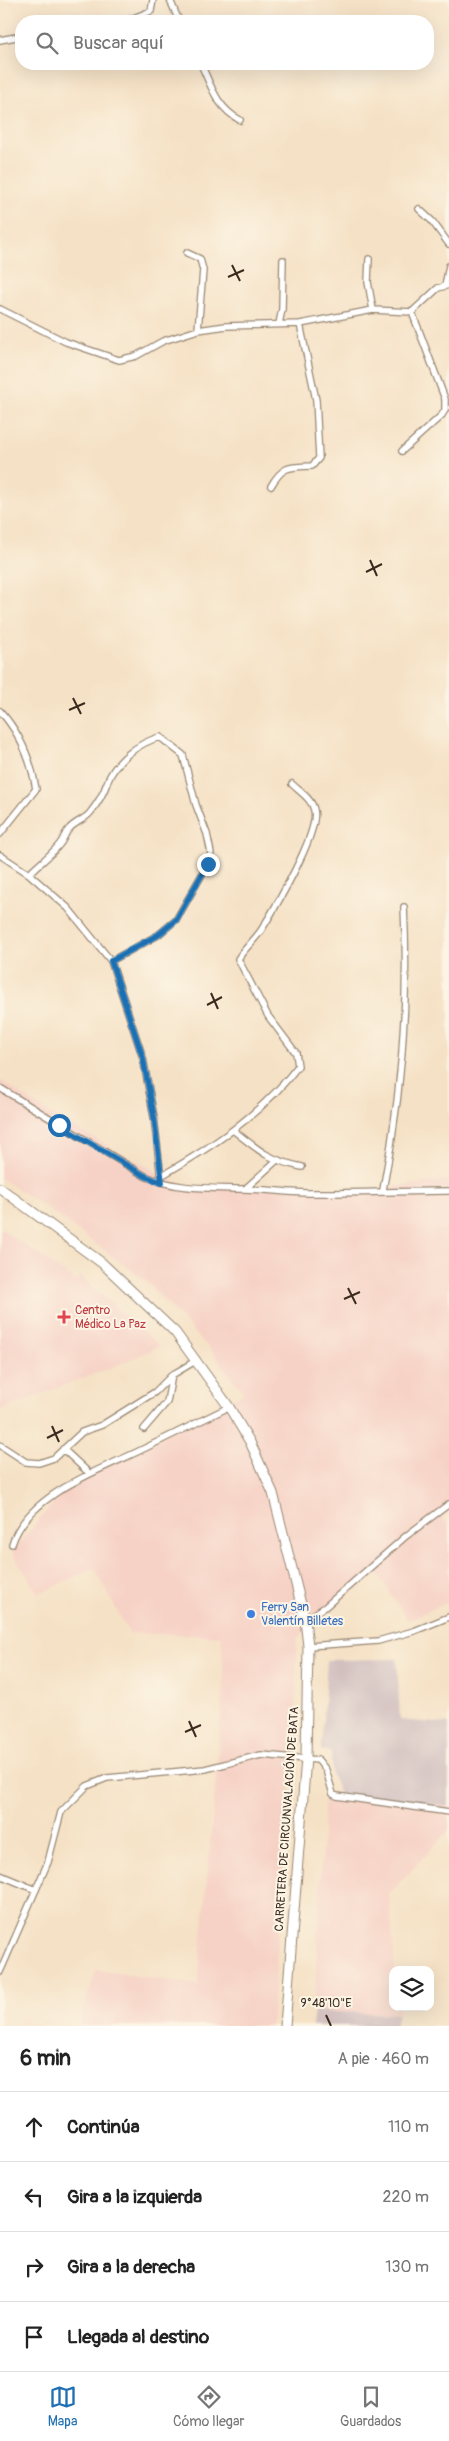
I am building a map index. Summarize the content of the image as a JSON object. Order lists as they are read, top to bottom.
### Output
{
  "streets": {
    "main road": ["CARRETERA DE CIRCUNVALACIÓN DE BATA"]
  },
  "places": {
    "health": ["Centro Médico La Paz"],
    "other": ["Ferry San Valentín Billetes"]
  },
  "page": {
    "search": "Buscar aquí",
    "heading": ["6 min", "A pie · 460 m"],
    "list": [
      ["Continúa", "110 m"],
      ["Gira a la izquierda", "220 m"],
      ["Gira a la derecha", "130 m"],
      "Llegada al destino"
    ],
    "nav": ["Mapa", "Cómo llegar", "Guardados"]
  },
  "coordinates": ["9°48'10\"E"]
}
